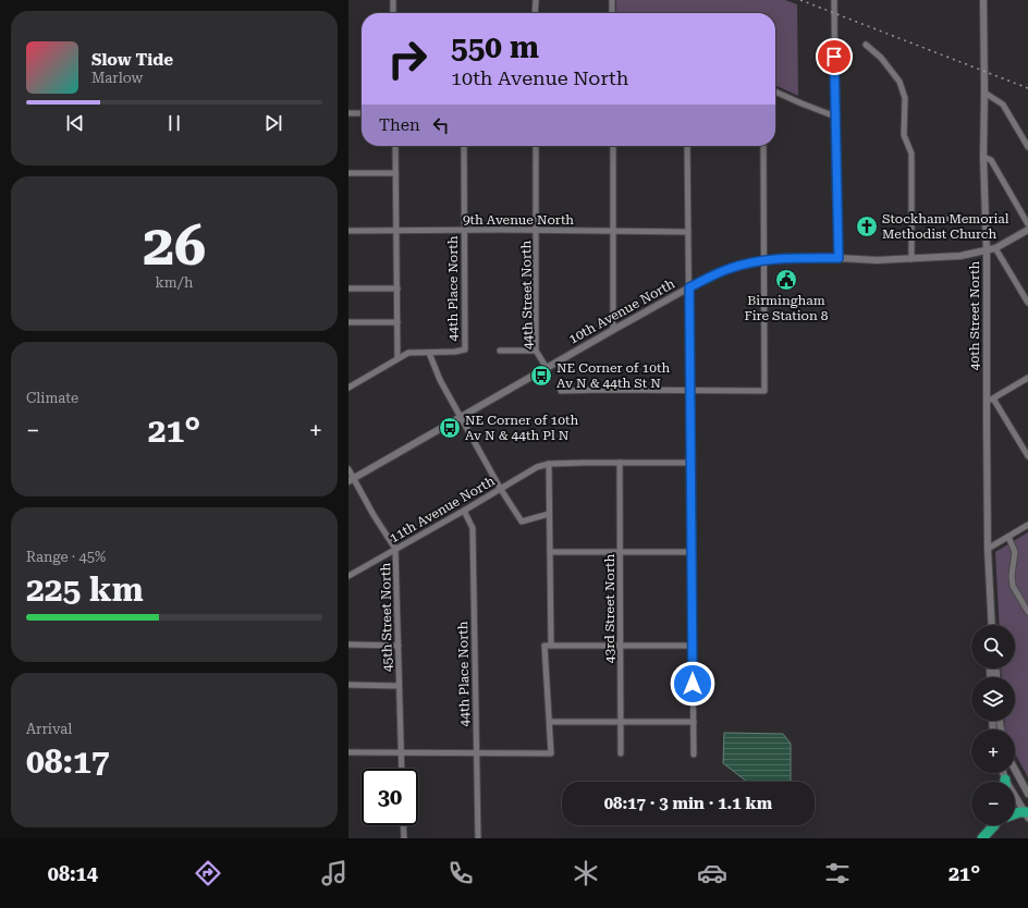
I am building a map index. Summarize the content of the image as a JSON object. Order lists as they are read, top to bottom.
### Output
{
  "streets": {
    "street": [
      "9th Avenue North",
      "44th Place North",
      "44th Street North",
      "10th Avenue North",
      "40th Street North",
      "11th Avenue North",
      "43rd Street North",
      "45th Street North"
    ]
  },
  "crossings": [
    ["9th Avenue North", "44th Place North"],
    ["9th Avenue North", "44th Street North"],
    ["44th Place North", "10th Avenue North"],
    ["44th Place North", "11th Avenue North"],
    ["44th Street North", "10th Avenue North"],
    ["10th Avenue North", "40th Street North"],
    ["10th Avenue North", "45th Street North"],
    ["11th Avenue North", "45th Street North"]
  ],
  "places": {
    "church": ["Stockham Memorial Methodist Church"],
    "public building": ["Birmingham Fire Station 8"],
    "bus stop": ["NE Corner of 10th Av N & 44th St N", "NE Corner of 10th Av N & 44th Pl N"]
  },
  "page": {
    "turn": ["550 m", "10th Avenue North"],
    "song": ["Slow Tide", "Marlow"],
    "then": "Then",
    "tile": [
      ["26", "km/h"],
      "Climate",
      ["Range · 45%", "225 km"],
      ["Arrival", "08:17"]
    ],
    "heat": ["−", "21°", "+"],
    "map_buttons": ["+", "−"],
    "limit": "30",
    "trip": "08:17 · 3 min · 1.1 km",
    "tabs": ["08:14", "21°"]
  }
}
